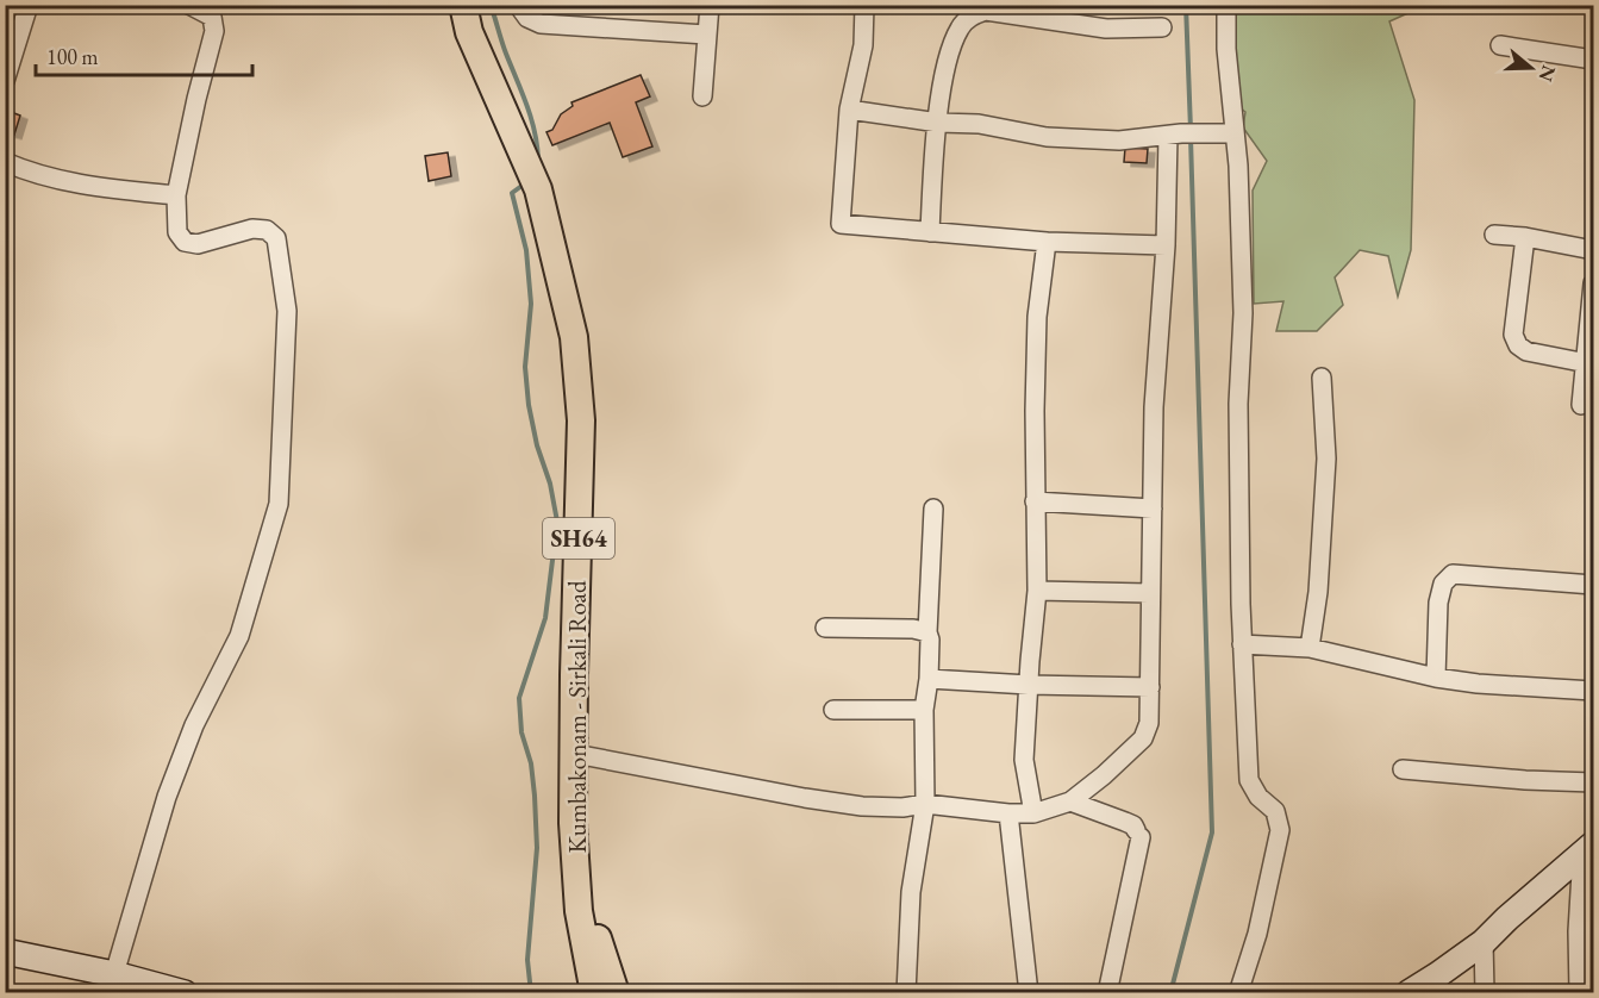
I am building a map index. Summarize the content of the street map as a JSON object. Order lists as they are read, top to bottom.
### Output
{
  "streets": {
    "main road": ["SH64", "Kumbakonam - Sirkali Road"]
  },
  "scale_bar": "100 m",
  "north": "right"
}
